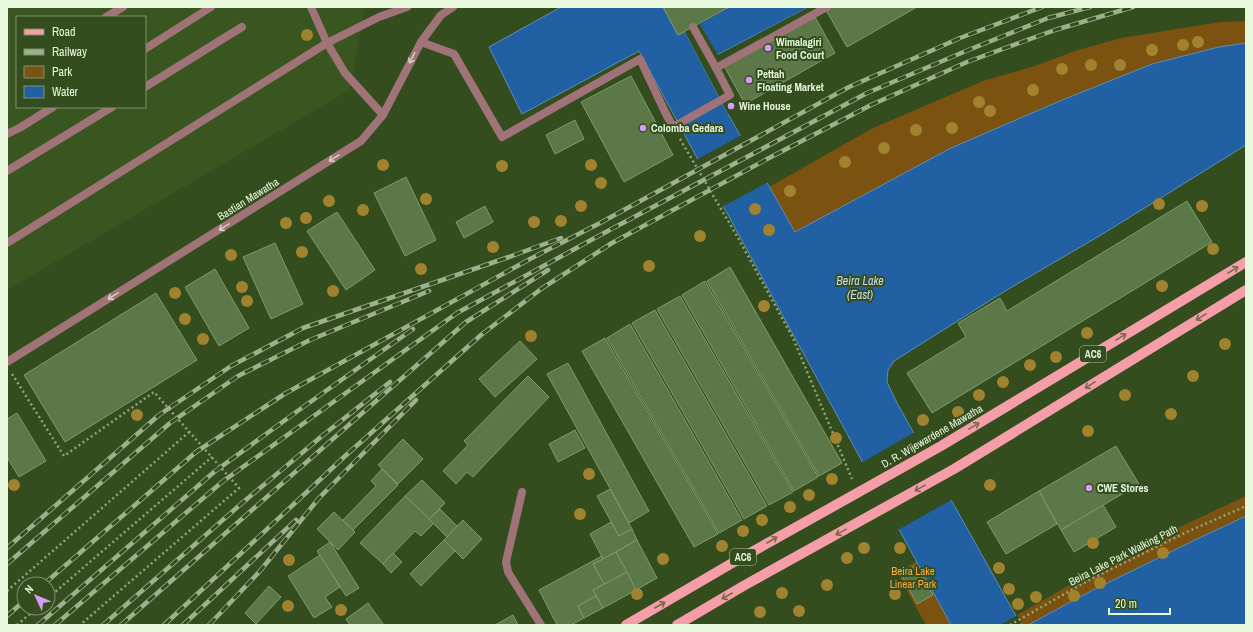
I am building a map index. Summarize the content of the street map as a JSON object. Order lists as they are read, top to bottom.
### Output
{
  "streets": {
    "main road": ["AC6", "D. R. Wijewardene Mawatha"],
    "street": ["Bastian Mawatha"],
    "path": ["Beira Lake Park Walking Path"]
  },
  "one_way": ["Bastian Mawatha"],
  "water": ["Beira Lake (East)"],
  "parks": ["Beira Lake Linear Park"],
  "places": [
    "Wimalagiri Food Court",
    "Pettah Floating Market",
    "Wine House",
    "Colomba Gedara",
    "CWE Stores"
  ],
  "legend": [
    "Road",
    "Railway",
    "Park",
    "Water"
  ],
  "scale_bar": "20 m",
  "north": "top left"
}
